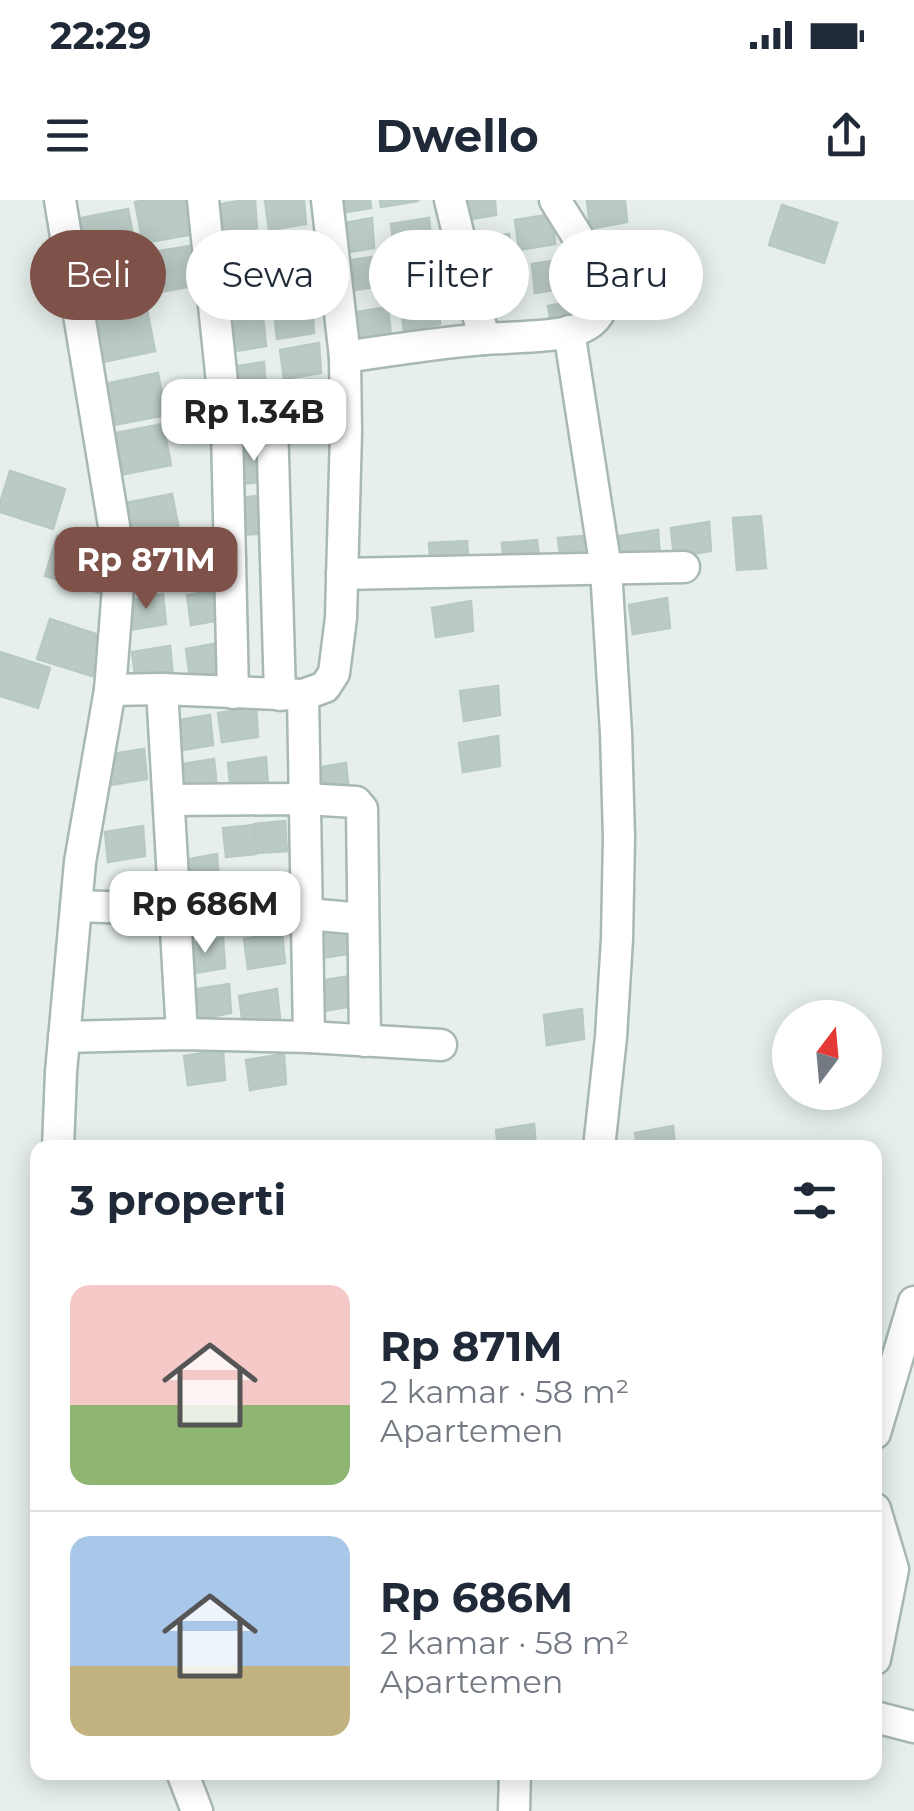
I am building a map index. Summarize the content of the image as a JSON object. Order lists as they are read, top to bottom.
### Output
{
  "north": "top",
  "page": {
    "status": "22:29",
    "header": "Dwello",
    "chip": [
      "Beli",
      "Sewa",
      "Filter",
      "Baru"
    ],
    "price": ["Rp 1.34B", "Rp 871M", "Rp 686M"],
    "heading": "3 properti",
    "list": [
      {
        "name": "Rp 871M",
        "note": "2 kamar · 58 m² · Apartemen"
      },
      {
        "name": "Rp 686M",
        "note": "2 kamar · 58 m² · Apartemen"
      }
    ]
  }
}
